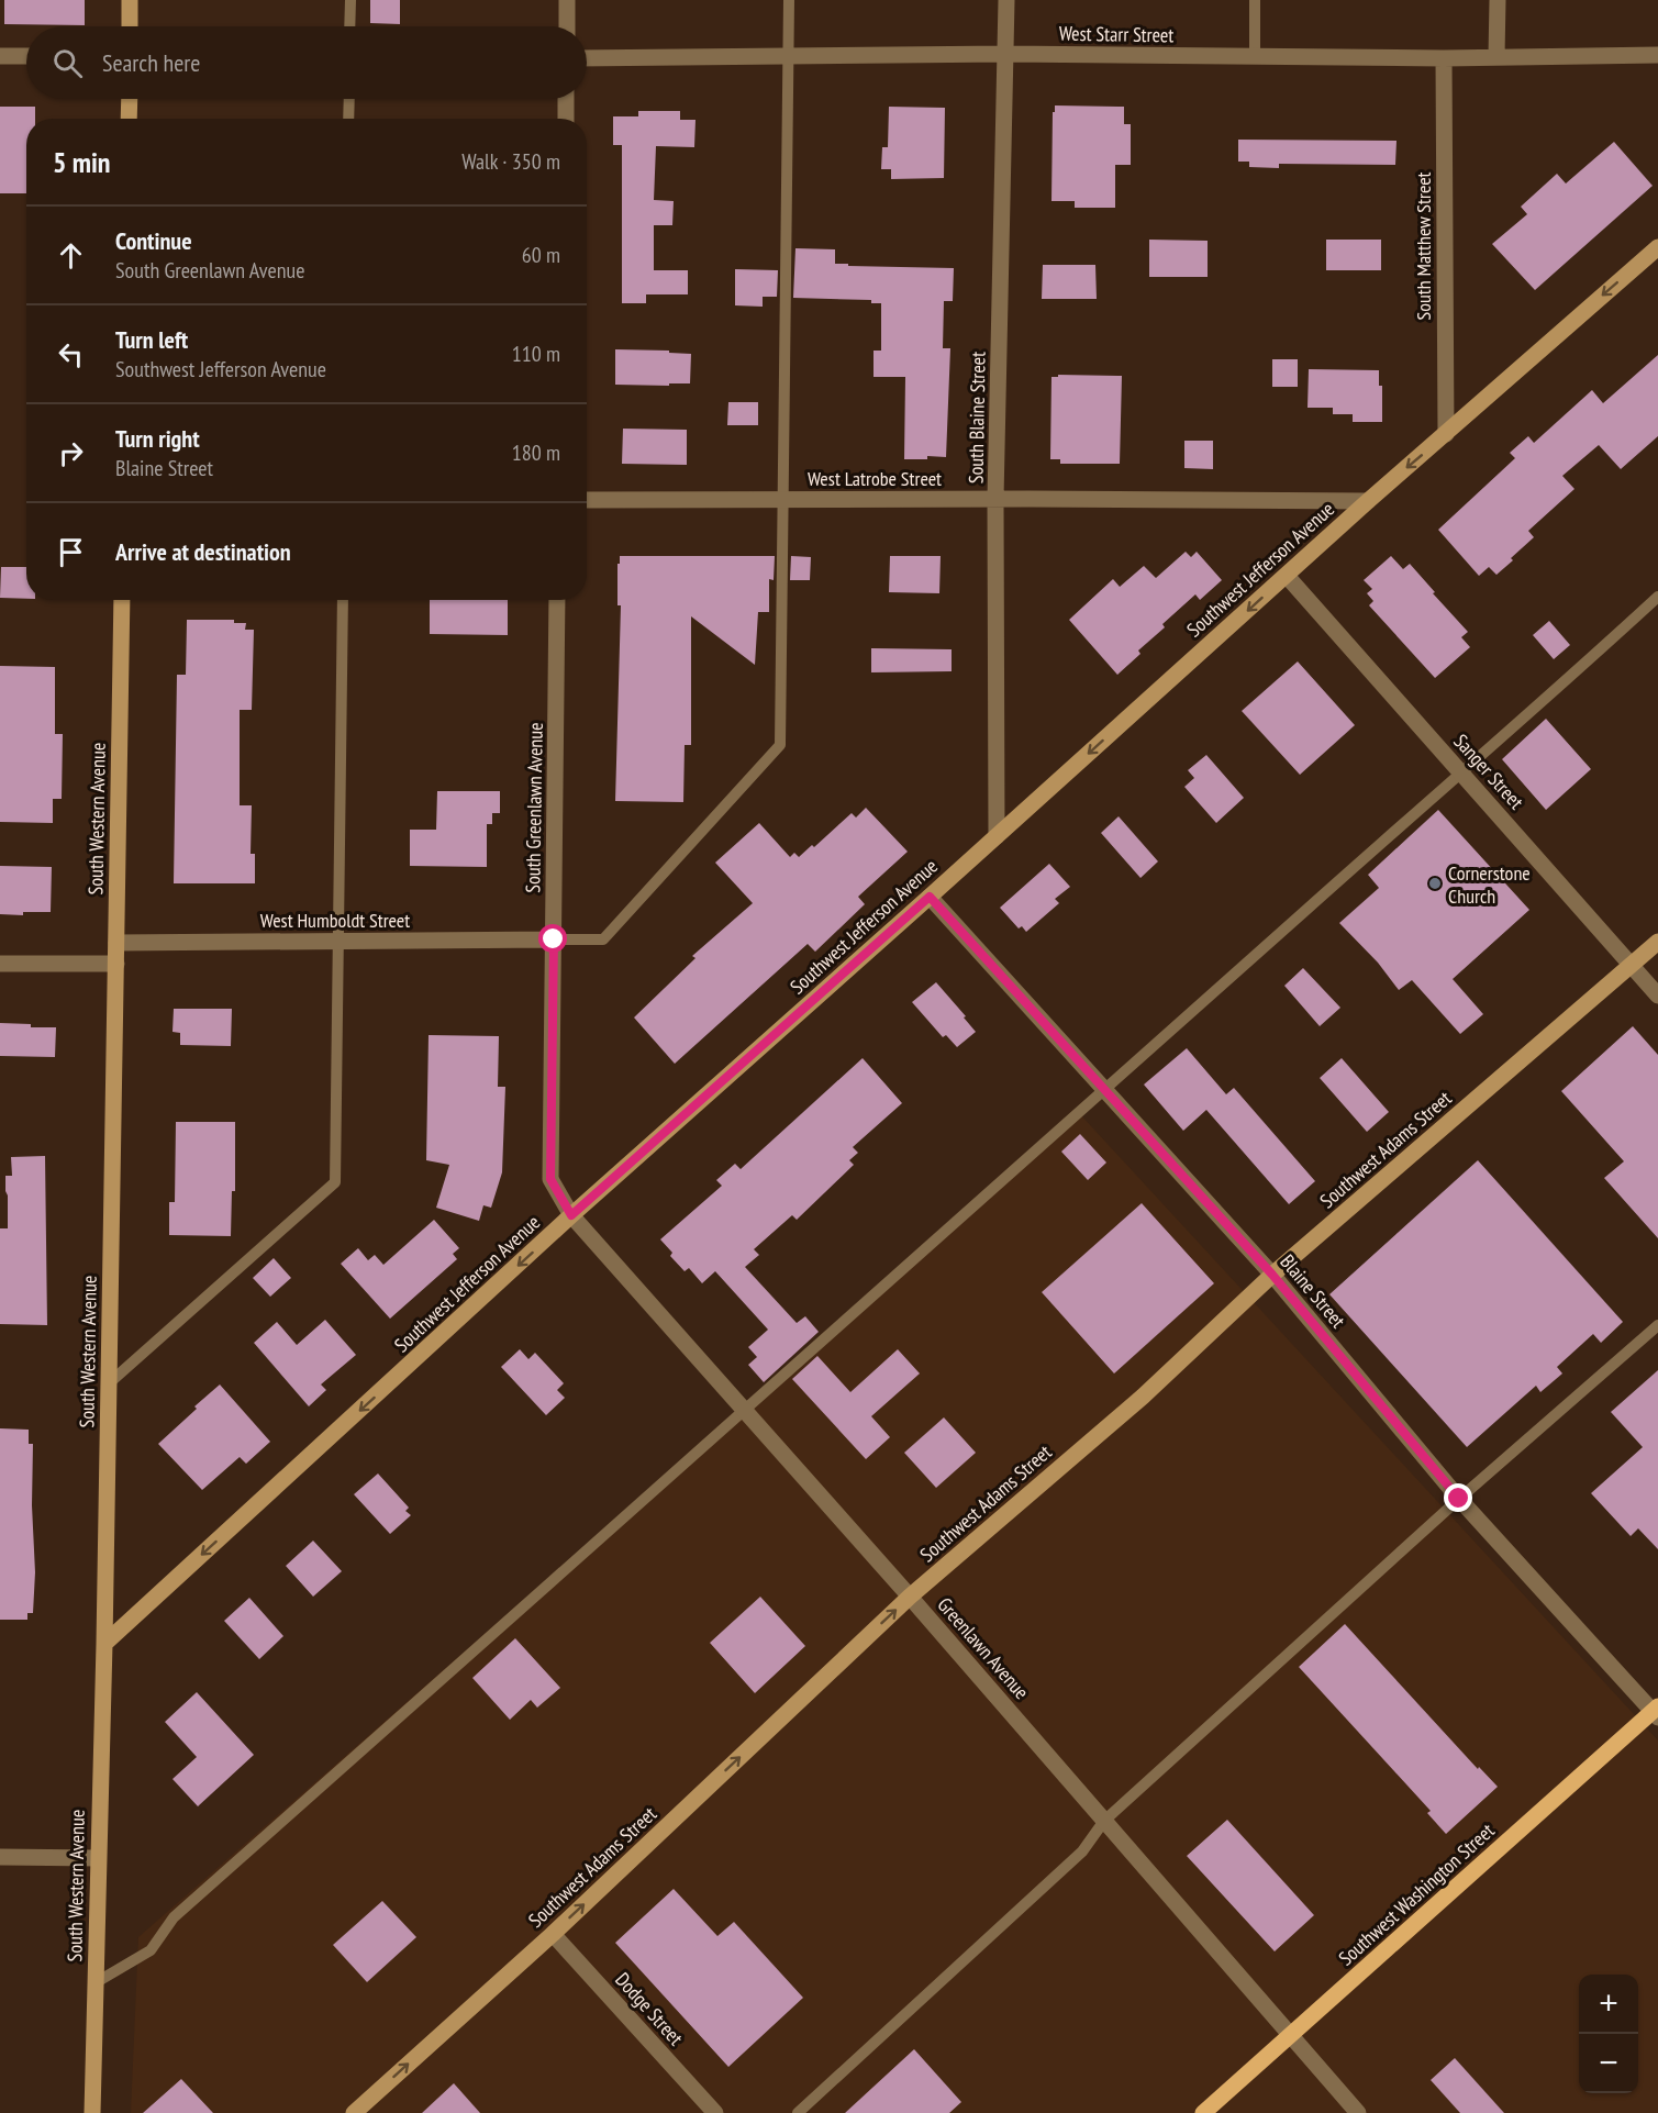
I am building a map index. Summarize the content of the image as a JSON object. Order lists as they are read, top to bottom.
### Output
{
  "streets": {
    "main road": [
      "Southwest Jefferson Avenue",
      "South Western Avenue",
      "Southwest Adams Street",
      "Southwest Washington Street"
    ],
    "street": [
      "West Starr Street",
      "South Matthew Street",
      "South Blaine Street",
      "West Latrobe Street",
      "Sanger Street",
      "South Greenlawn Avenue",
      "West Humboldt Street",
      "Blaine Street",
      "Greenlawn Avenue",
      "Dodge Street"
    ]
  },
  "crossings": [
    ["West Starr Street", "South Matthew Street"],
    ["West Starr Street", "South Blaine Street"],
    ["South Matthew Street", "Southwest Jefferson Avenue"],
    ["South Blaine Street", "West Latrobe Street"],
    ["South Blaine Street", "Southwest Jefferson Avenue"],
    ["West Latrobe Street", "Southwest Jefferson Avenue"],
    ["Southwest Jefferson Avenue", "Sanger Street"],
    ["Southwest Jefferson Avenue", "South Greenlawn Avenue"],
    ["Southwest Jefferson Avenue", "South Western Avenue"],
    ["Southwest Jefferson Avenue", "Blaine Street"],
    ["Southwest Jefferson Avenue", "Greenlawn Avenue"],
    ["Sanger Street", "Southwest Adams Street"],
    ["South Greenlawn Avenue", "West Humboldt Street"],
    ["South Greenlawn Avenue", "Greenlawn Avenue"],
    ["South Western Avenue", "West Humboldt Street"],
    ["Southwest Adams Street", "Blaine Street"],
    ["Southwest Adams Street", "Greenlawn Avenue"],
    ["Southwest Adams Street", "Dodge Street"],
    ["Blaine Street", "Southwest Washington Street"],
    ["Greenlawn Avenue", "Southwest Washington Street"]
  ],
  "one_way": ["Southwest Jefferson Avenue", "Southwest Adams Street"],
  "places": ["Cornerstone Church"],
  "page": {
    "search": "Search here",
    "heading": ["5 min", "Walk · 350 m"],
    "list": [
      ["Continue", "South Greenlawn Avenue", "60 m"],
      ["Turn left", "Southwest Jefferson Avenue", "110 m"],
      ["Turn right", "Blaine Street", "180 m"],
      "Arrive at destination"
    ],
    "map_buttons": ["+", "−"]
  }
}
